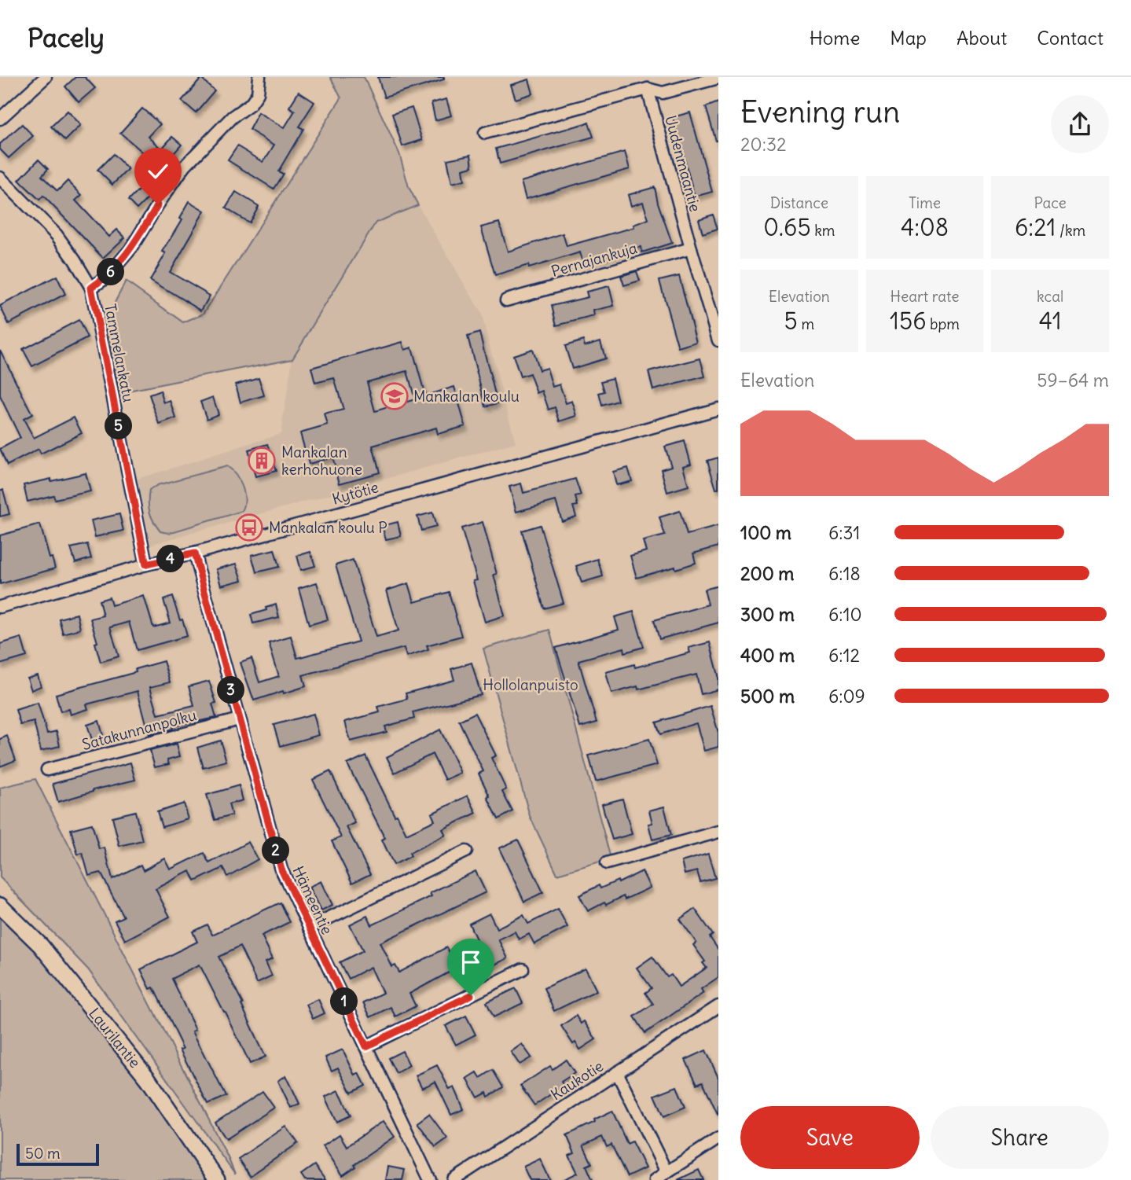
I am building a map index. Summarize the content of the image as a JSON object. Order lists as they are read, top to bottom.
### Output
{
  "streets": {
    "street": [
      "Uudenmaantie",
      "Pernajankuja",
      "Tammelankatu",
      "Kytötie",
      "Satakunnanpolku",
      "Hämeentie",
      "Laurilantie",
      "Kaukotie"
    ]
  },
  "crossings": [
    ["Uudenmaantie", "Pernajankuja"],
    ["Tammelankatu", "Kytötie"],
    ["Kytötie", "Hämeentie"],
    ["Satakunnanpolku", "Hämeentie"]
  ],
  "parks": ["Hollolanpuisto"],
  "places": {
    "school or university": ["Mankalan koulu"],
    "building": ["Mankalan kerhohuone"],
    "bus stop": ["Mankalan koulu P"]
  },
  "scale_bar": "50 m",
  "page": {
    "header": "Pacely",
    "nav": [
      "Home",
      "Map",
      "About",
      "Contact"
    ],
    "heading": ["Evening run", "20:32"],
    "stats": [
      ["Distance", "0.65 km"],
      ["Time", "4:08"],
      ["Pace", "6:21 /km"],
      ["Elevation", "5 m"],
      ["Heart rate", "156 bpm"],
      ["kcal", "41"]
    ],
    "pins": [
      "6",
      "5",
      "4",
      "3",
      "2",
      "1"
    ],
    "chart": ["Elevation", "59–64 m"],
    "list": [
      {
        "name": "100 m",
        "note": "6:31"
      },
      {
        "name": "200 m",
        "note": "6:18"
      },
      {
        "name": "300 m",
        "note": "6:10"
      },
      {
        "name": "400 m",
        "note": "6:12"
      },
      {
        "name": "500 m",
        "note": "6:09"
      }
    ],
    "buttons": ["Save", "Share"],
    "scale": "50 m"
  }
}
